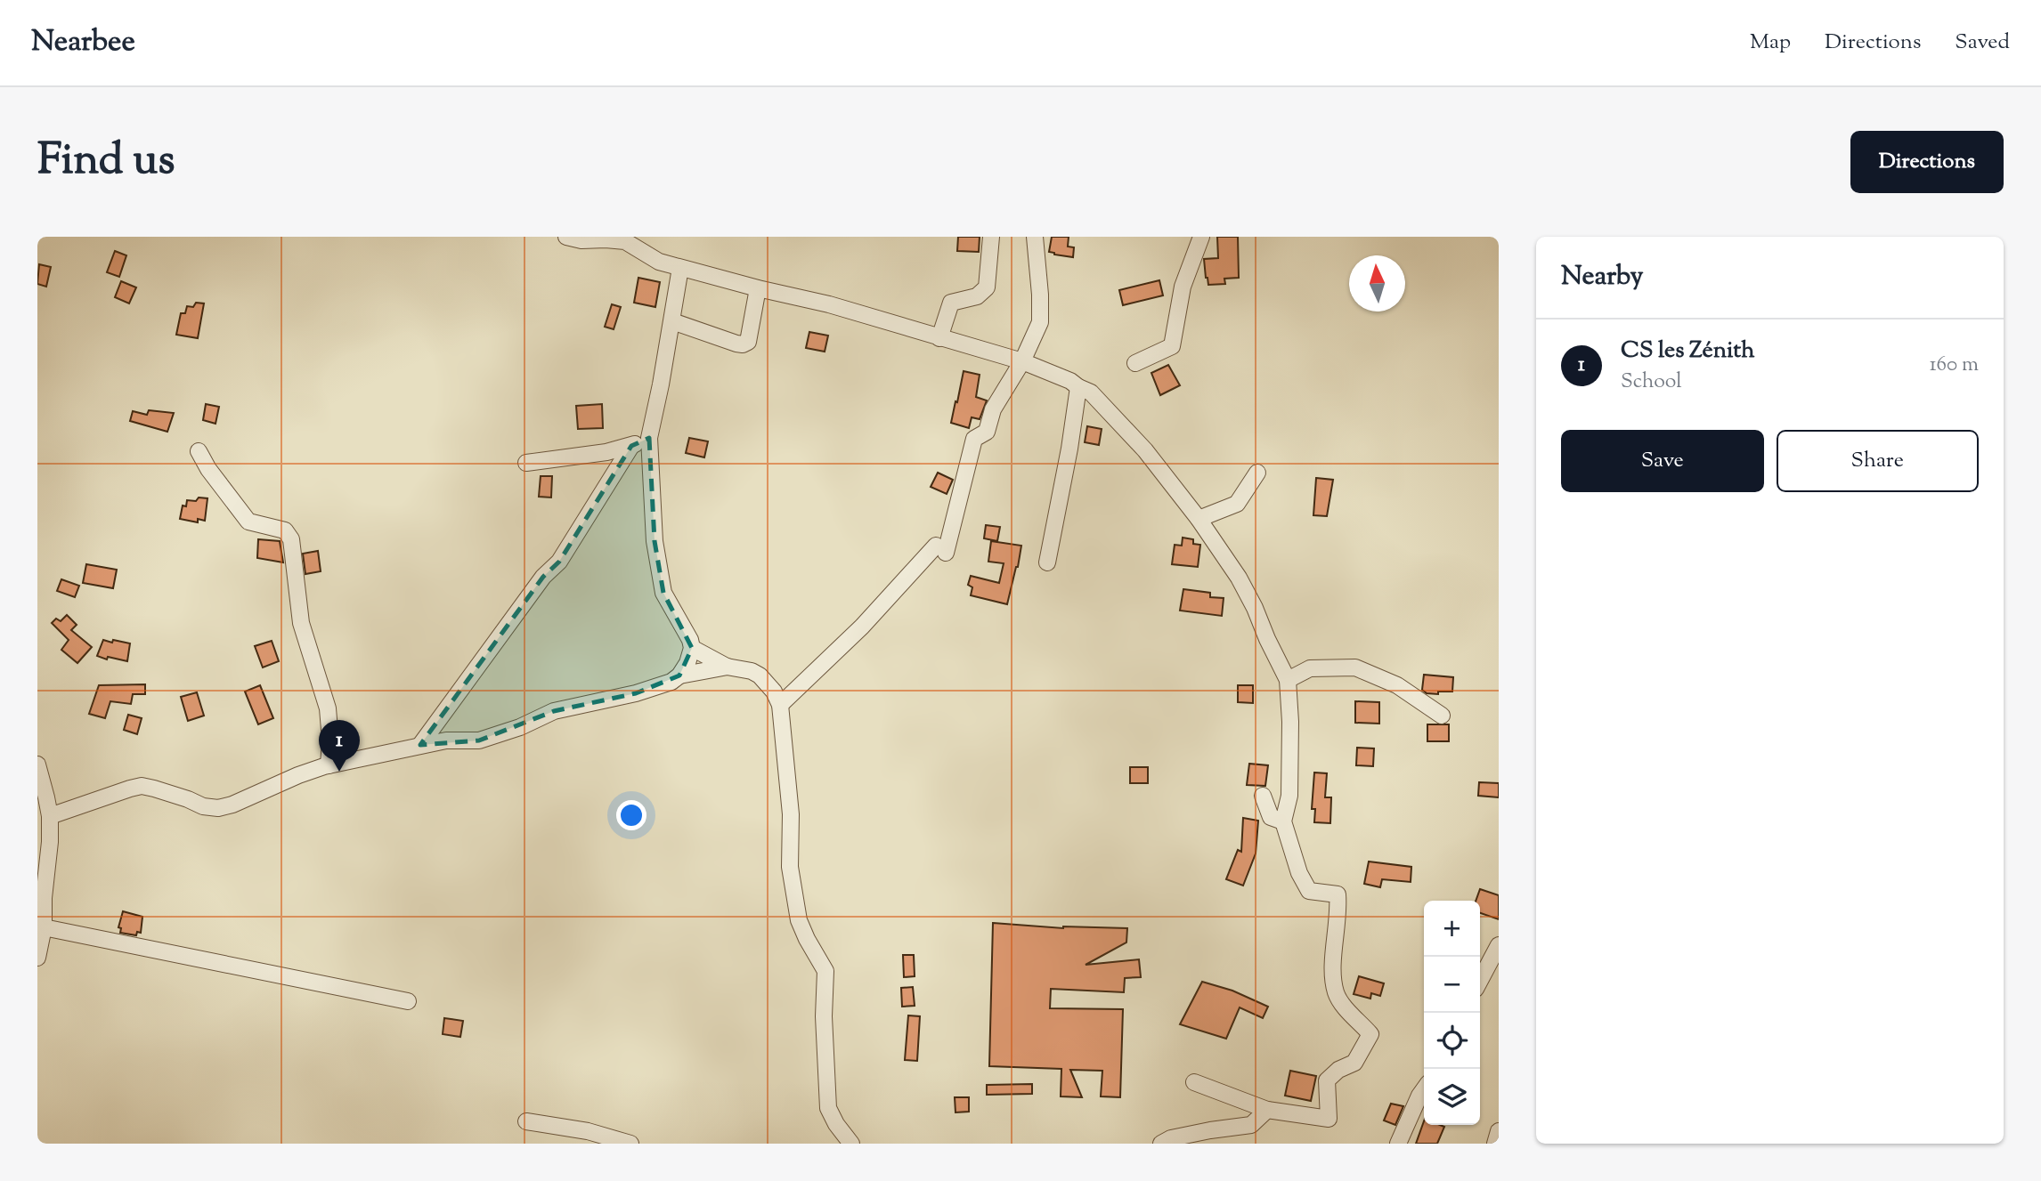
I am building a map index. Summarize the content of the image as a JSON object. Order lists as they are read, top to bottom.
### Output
{
  "north": "top",
  "page": {
    "header": "Nearbee",
    "nav": ["Map", "Directions", "Saved"],
    "title": "Find us",
    "buttons": [
      "Directions",
      ["Save", "Share"]
    ],
    "heading": "Nearby",
    "list": [
      {
        "mark": "1",
        "name": "CS les Zénith",
        "note": "School",
        "value": "160 m"
      }
    ],
    "pins": "1",
    "map_buttons": ["+", "−"]
  }
}
